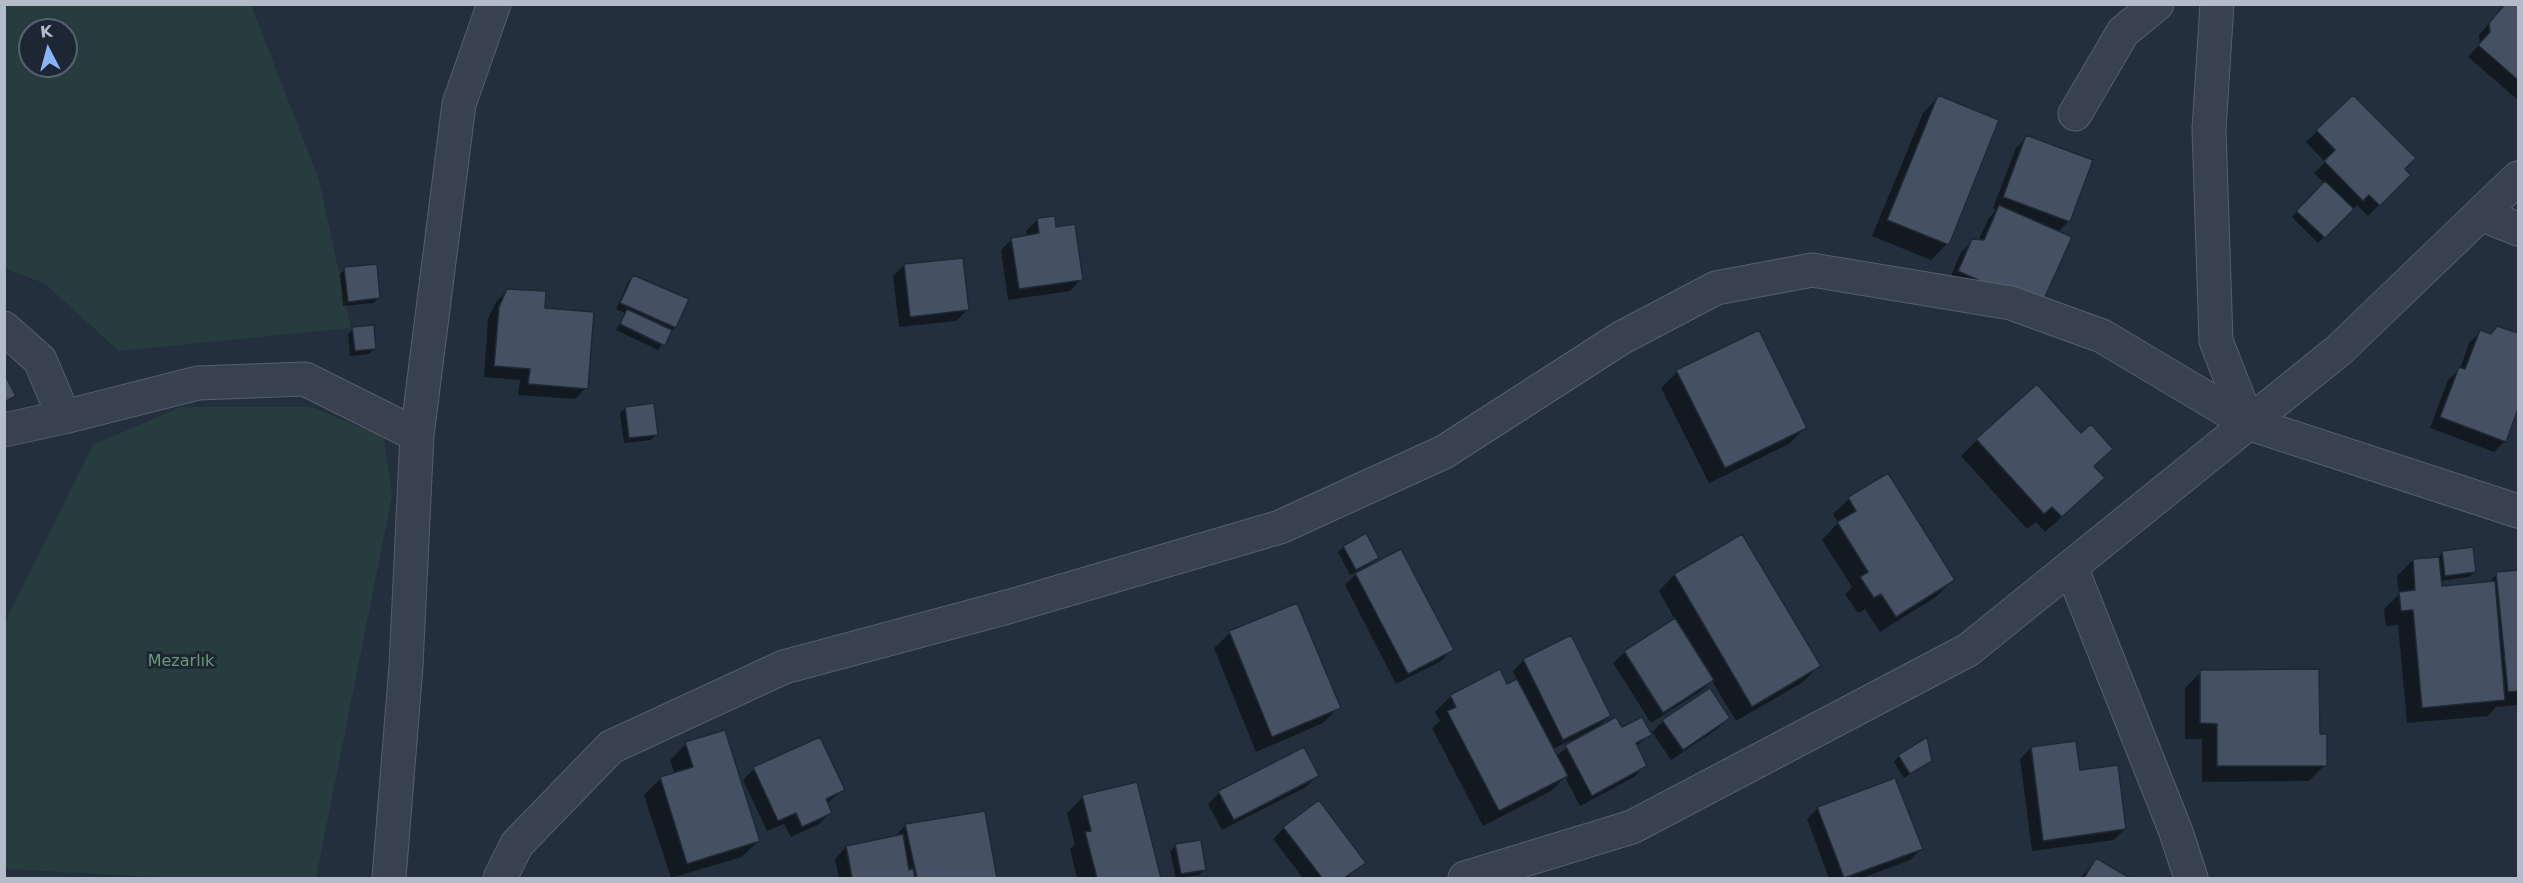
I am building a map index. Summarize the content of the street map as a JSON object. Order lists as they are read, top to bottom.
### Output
{
  "parks": ["Mezarlık"],
  "north": "top"
}
